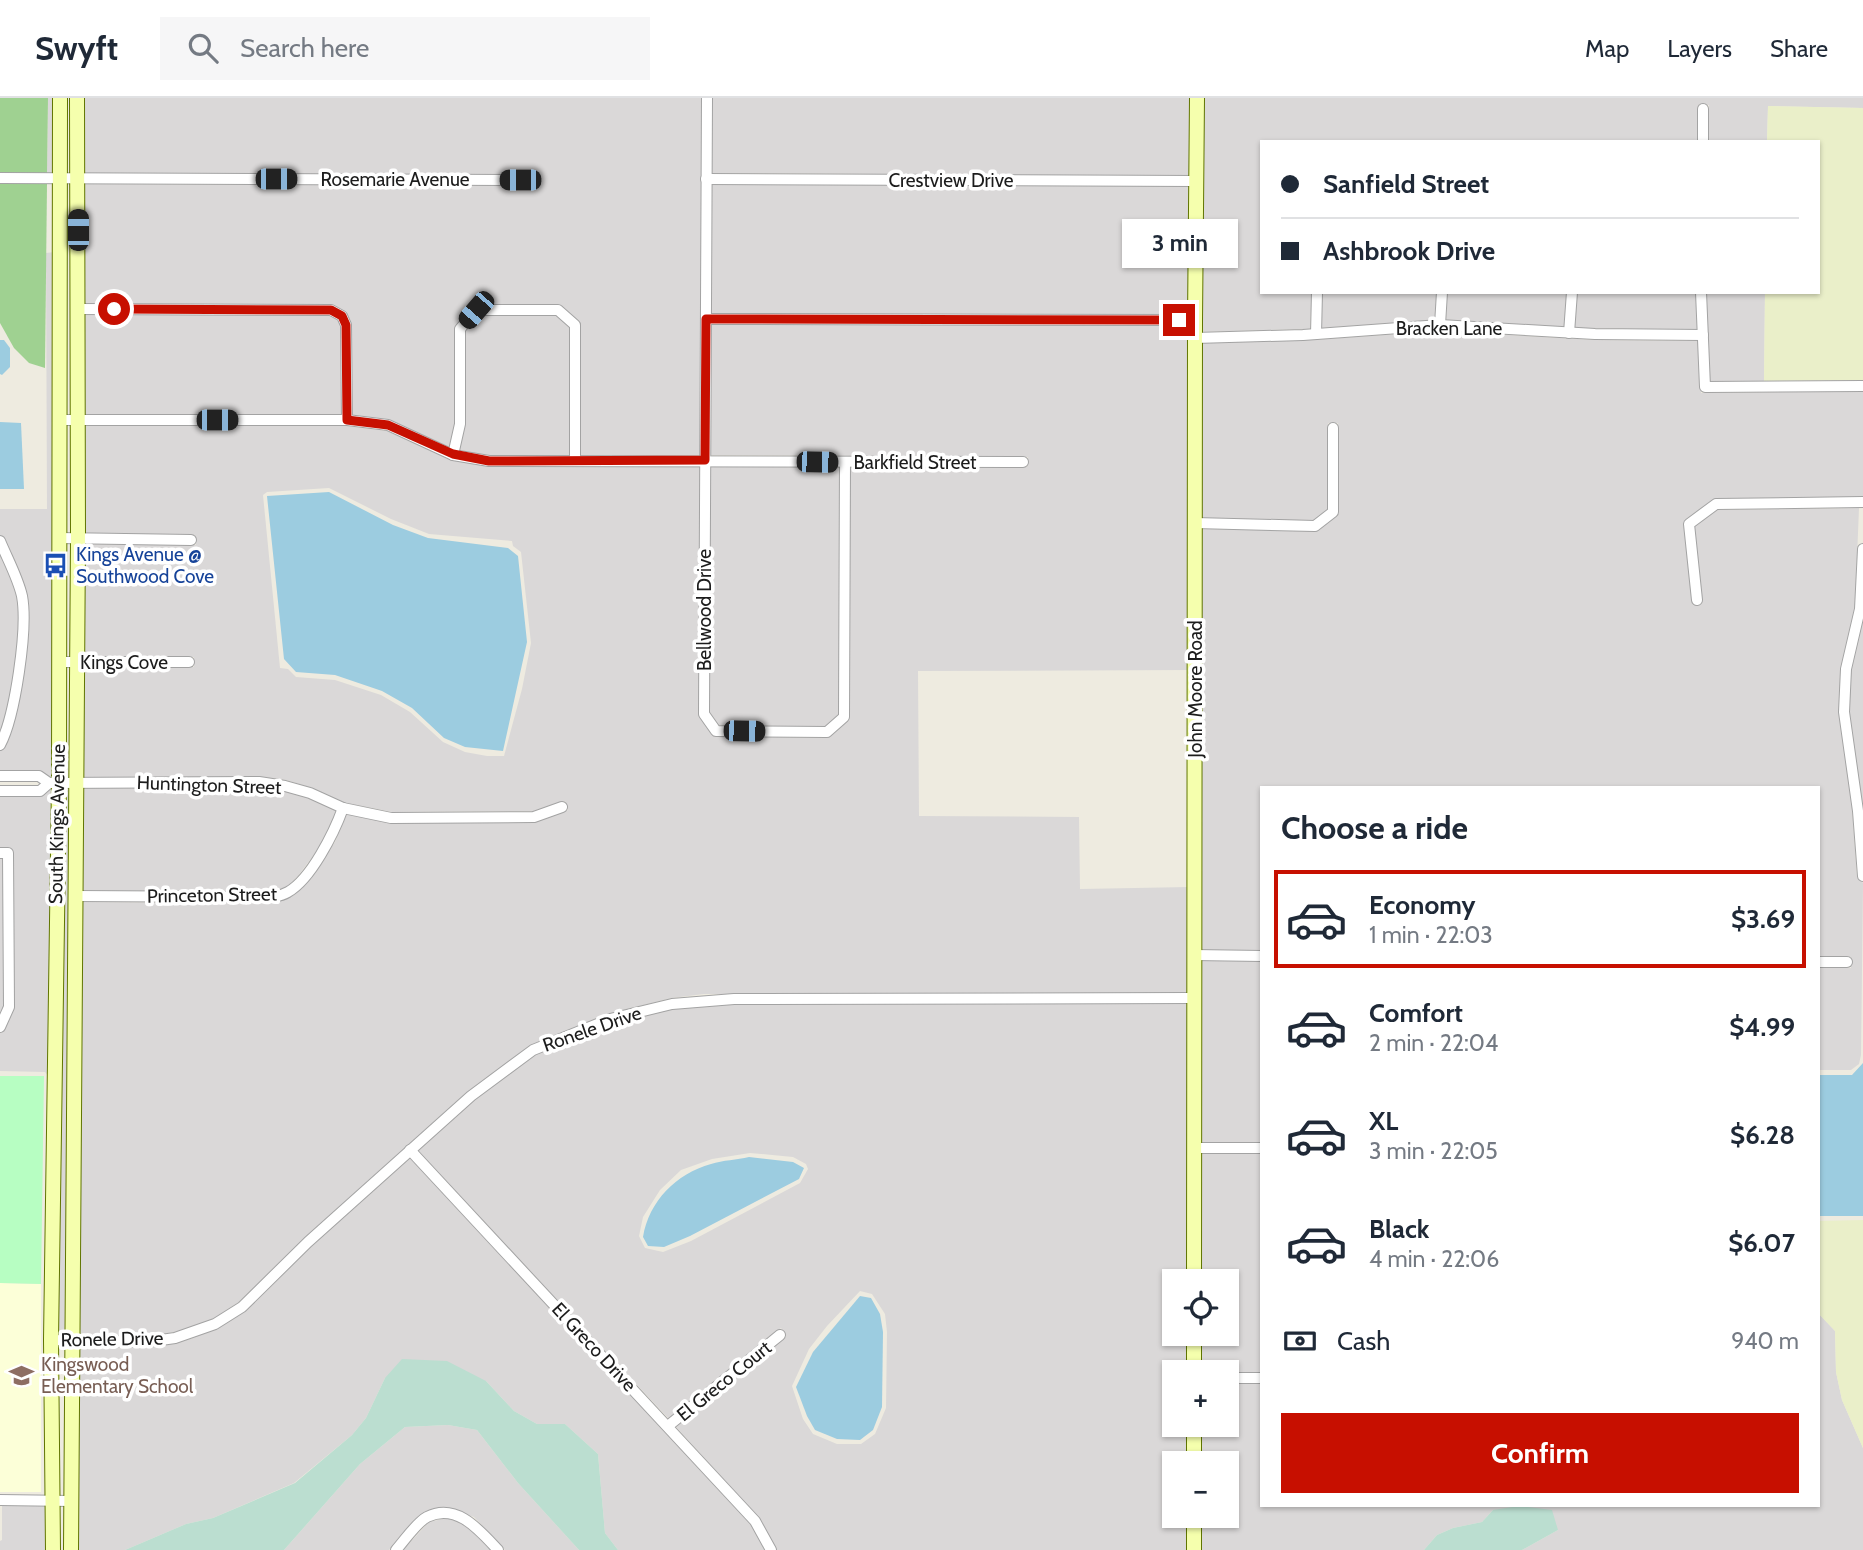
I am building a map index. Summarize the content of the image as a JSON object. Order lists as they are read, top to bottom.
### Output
{
  "streets": {
    "main road": ["John Moore Road", "South Kings Avenue"],
    "street": [
      "Rosemarie Avenue",
      "Crestview Drive",
      "Bracken Lane",
      "Barkfield Street",
      "Bellwood Drive",
      "Kings Cove",
      "Huntington Street",
      "Princeton Street",
      "Ronele Drive",
      "El Greco Drive",
      "El Greco Court"
    ]
  },
  "crossings": [
    ["Rosemarie Avenue", "South Kings Avenue"],
    ["Crestview Drive", "Bellwood Drive"],
    ["Crestview Drive", "John Moore Road"],
    ["Bracken Lane", "John Moore Road"],
    ["Barkfield Street", "Bellwood Drive"],
    ["Barkfield Street", "South Kings Avenue"],
    ["Kings Cove", "South Kings Avenue"],
    ["John Moore Road", "Ronele Drive"],
    ["Huntington Street", "South Kings Avenue"],
    ["Huntington Street", "Princeton Street"],
    ["South Kings Avenue", "Princeton Street"],
    ["South Kings Avenue", "Ronele Drive"],
    ["Ronele Drive", "El Greco Drive"],
    ["El Greco Drive", "El Greco Court"]
  ],
  "places": {
    "bus stop": ["Kings Avenue @ Southwood Cove"],
    "school or university": ["Kingswood Elementary School"]
  },
  "page": {
    "header": "Swyft",
    "search": "Search here",
    "nav": ["Map", "Layers", "Share"],
    "banner": ["Sanfield Street", "Ashbrook Drive"],
    "bubble": "3 min",
    "heading": "Choose a ride",
    "list": [
      {
        "name": "Economy",
        "note": "1 min · 22:03",
        "value": "$3.69"
      },
      {
        "name": "Comfort",
        "note": "2 min · 22:04",
        "value": "$4.99"
      },
      {
        "name": "XL",
        "note": "3 min · 22:05",
        "value": "$6.28"
      },
      {
        "name": "Black",
        "note": "4 min · 22:06",
        "value": "$6.07"
      }
    ],
    "map_buttons": ["+", "−"],
    "pay": ["Cash", "940 m"],
    "buttons": "Confirm"
  }
}
